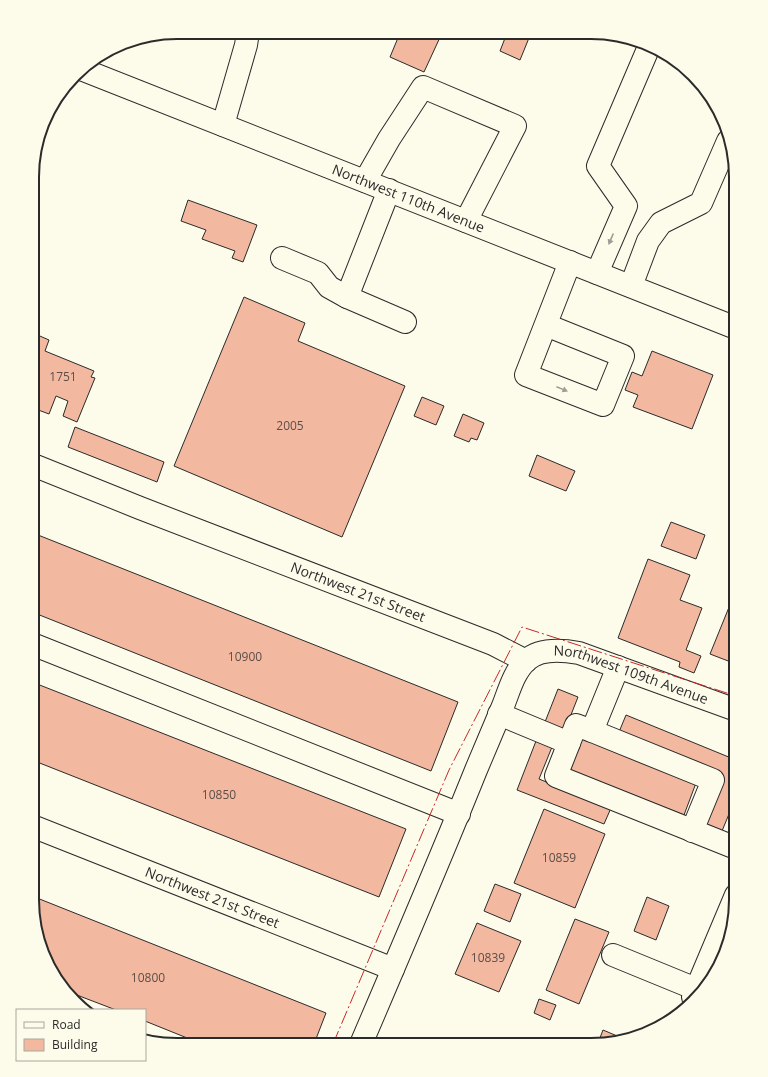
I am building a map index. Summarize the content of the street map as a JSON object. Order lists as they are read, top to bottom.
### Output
{
  "streets": {
    "street": ["Northwest 110th Avenue", "Northwest 21st Street", "Northwest 109th Avenue"]
  },
  "crossings": [
    ["Northwest 21st Street", "Northwest 109th Avenue"]
  ],
  "house_numbers": [
    "1751",
    "2005",
    "10900",
    "10850",
    "10859",
    "10839",
    "10800"
  ],
  "legend": ["Road", "Building"]
}
